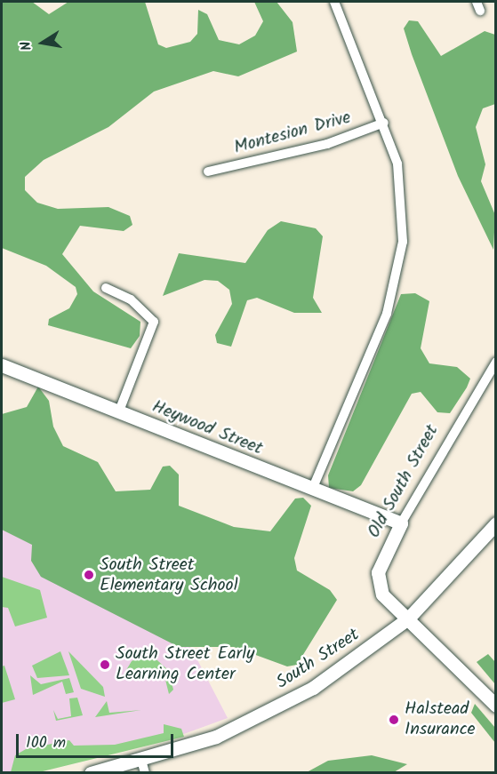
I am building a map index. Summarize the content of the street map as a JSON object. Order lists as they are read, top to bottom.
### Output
{
  "streets": {
    "main road": ["Heywood Street", "Old South Street", "South Street"],
    "street": ["Montesion Drive"]
  },
  "crossings": [
    ["Heywood Street", "Old South Street"],
    ["Old South Street", "South Street"]
  ],
  "places": ["South Street Elementary School", "South Street Early Learning Center", "Halstead Insurance"],
  "scale_bar": "100 m",
  "north": "left"
}
